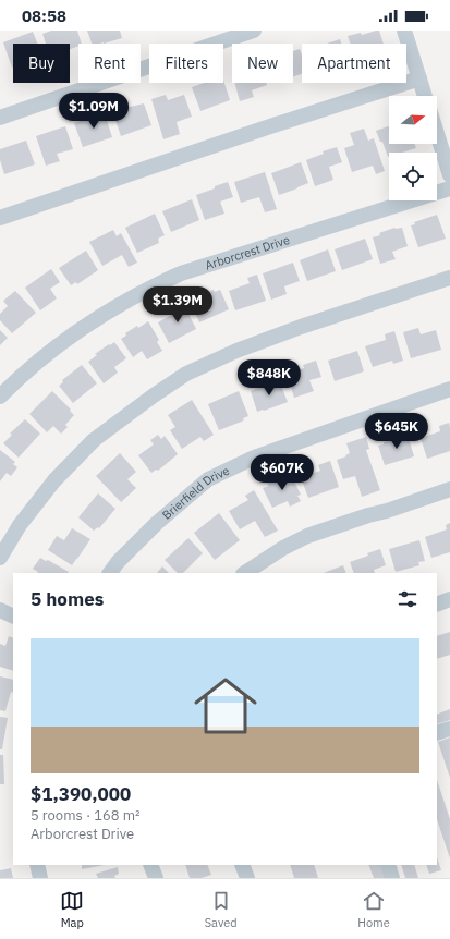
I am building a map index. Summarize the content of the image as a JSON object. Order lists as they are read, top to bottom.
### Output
{
  "streets": {
    "street": ["Arborcrest Drive", "Brierfield Drive"]
  },
  "north": "right",
  "page": {
    "status": "08:58",
    "chip": [
      "Buy",
      "Rent",
      "Filters",
      "New",
      "Apartment"
    ],
    "price": [
      "$1.09M",
      "$1.39M",
      "$848K",
      "$645K",
      "$607K"
    ],
    "heading": "5 homes",
    "list": [
      {
        "name": "$1,390,000",
        "note": "5 rooms · 168 m² · Arborcrest Drive"
      }
    ],
    "tabs": ["Map", "Saved", "Home"]
  }
}
